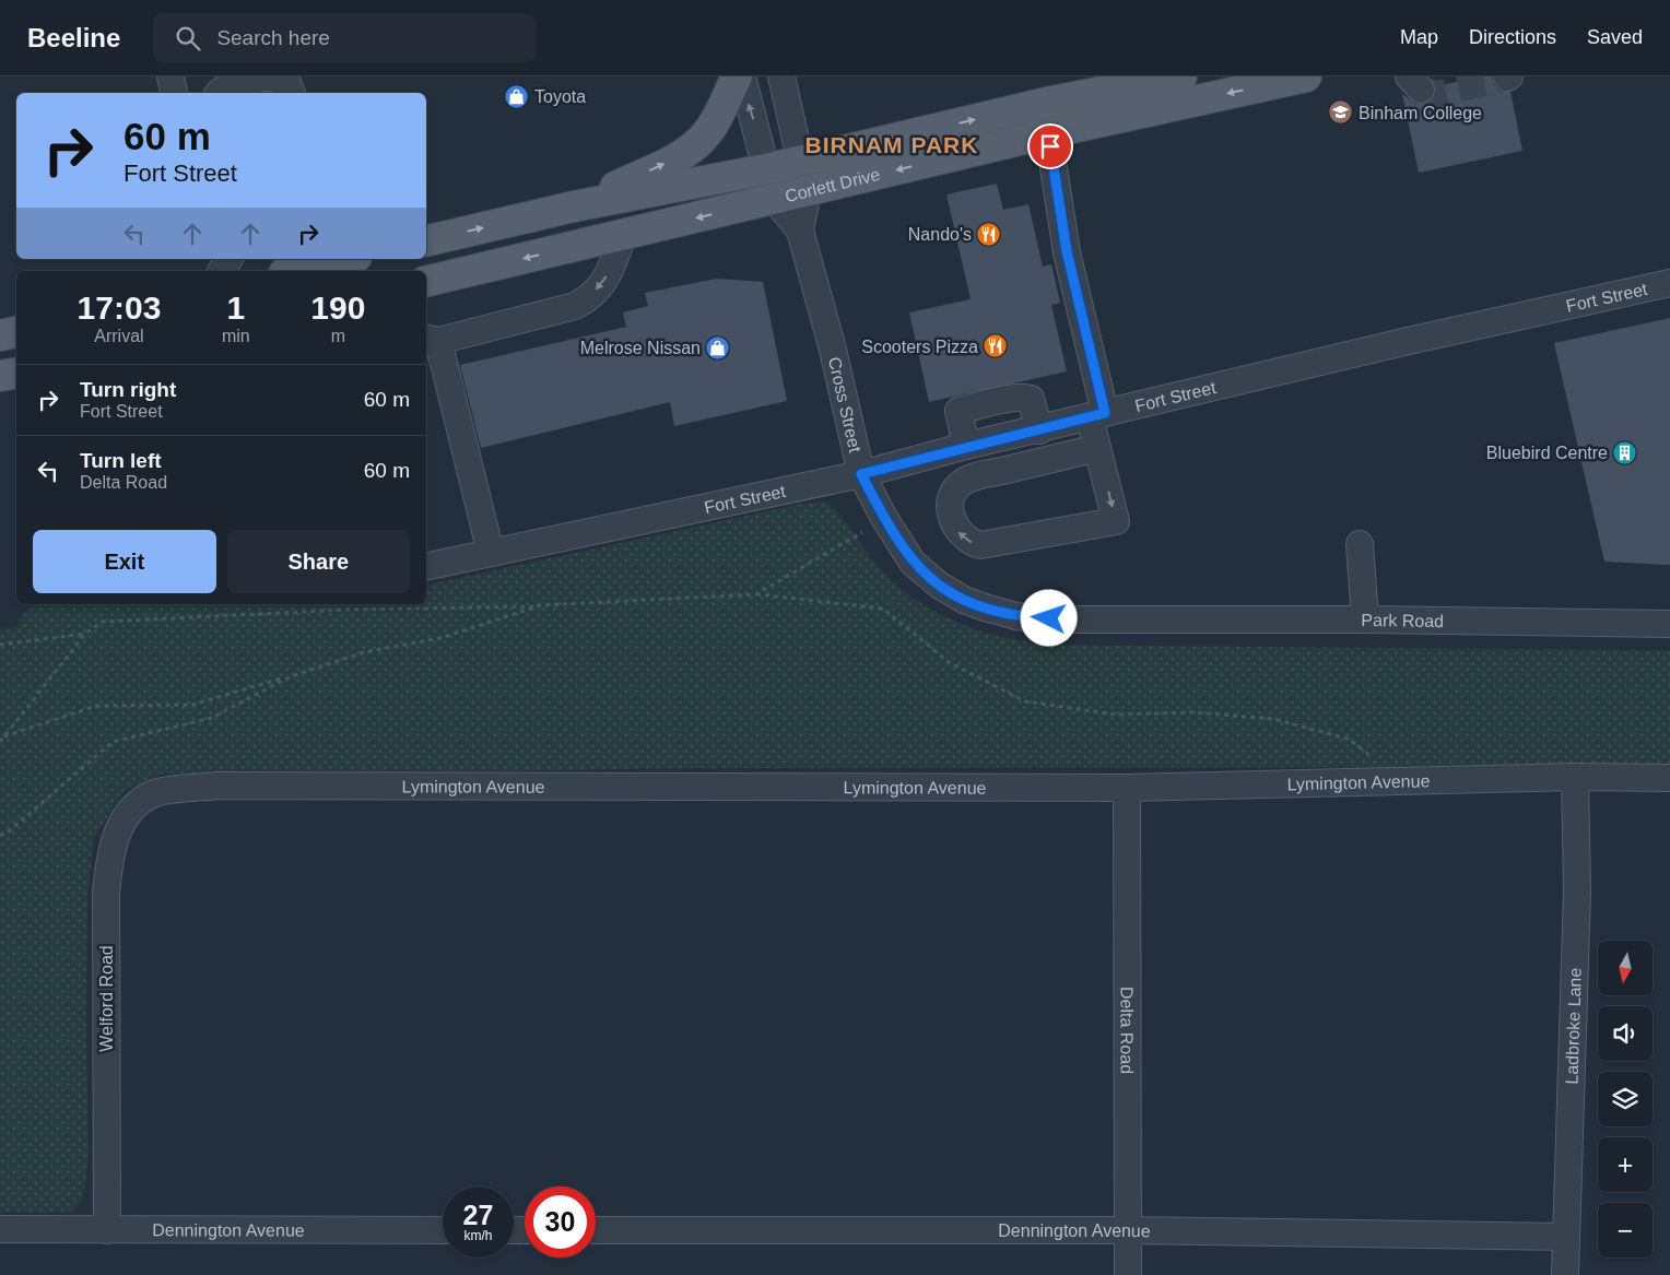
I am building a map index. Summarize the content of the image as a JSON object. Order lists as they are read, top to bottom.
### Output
{
  "streets": {
    "main road": ["Corlett Drive"],
    "street": [
      "Fort Street",
      "Cross Street",
      "Park Road",
      "Lymington Avenue",
      "Welford Road",
      "Ladbroke Lane",
      "Delta Road",
      "Dennington Avenue"
    ]
  },
  "crossings": [
    ["Corlett Drive", "Cross Street"],
    ["Fort Street", "Cross Street"],
    ["Cross Street", "Park Road"],
    ["Lymington Avenue", "Welford Road"],
    ["Lymington Avenue", "Ladbroke Lane"],
    ["Lymington Avenue", "Delta Road"],
    ["Welford Road", "Dennington Avenue"],
    ["Ladbroke Lane", "Dennington Avenue"],
    ["Delta Road", "Dennington Avenue"]
  ],
  "districts": ["BIRNAM PARK"],
  "places": {
    "shop": ["Toyota", "Melrose Nissan"],
    "school or university": ["Binham College"],
    "restaurant": ["Nando's", "Scooters Pizza"],
    "building": ["Bluebird Centre"]
  },
  "north": "bottom",
  "page": {
    "header": "Beeline",
    "search": "Search here",
    "nav": ["Map", "Directions", "Saved"],
    "turn": ["60 m", "Fort Street"],
    "eta": [
      "17:03",
      "Arrival",
      "1",
      "min",
      "190",
      "m"
    ],
    "list": [
      {
        "name": "Turn right",
        "note": "Fort Street",
        "value": "60 m"
      },
      {
        "name": "Turn left",
        "note": "Delta Road",
        "value": "60 m"
      }
    ],
    "buttons": ["Exit", "Share"],
    "map_buttons": ["+", "−"],
    "speed": "27 km/h",
    "limit": "30"
  }
}
